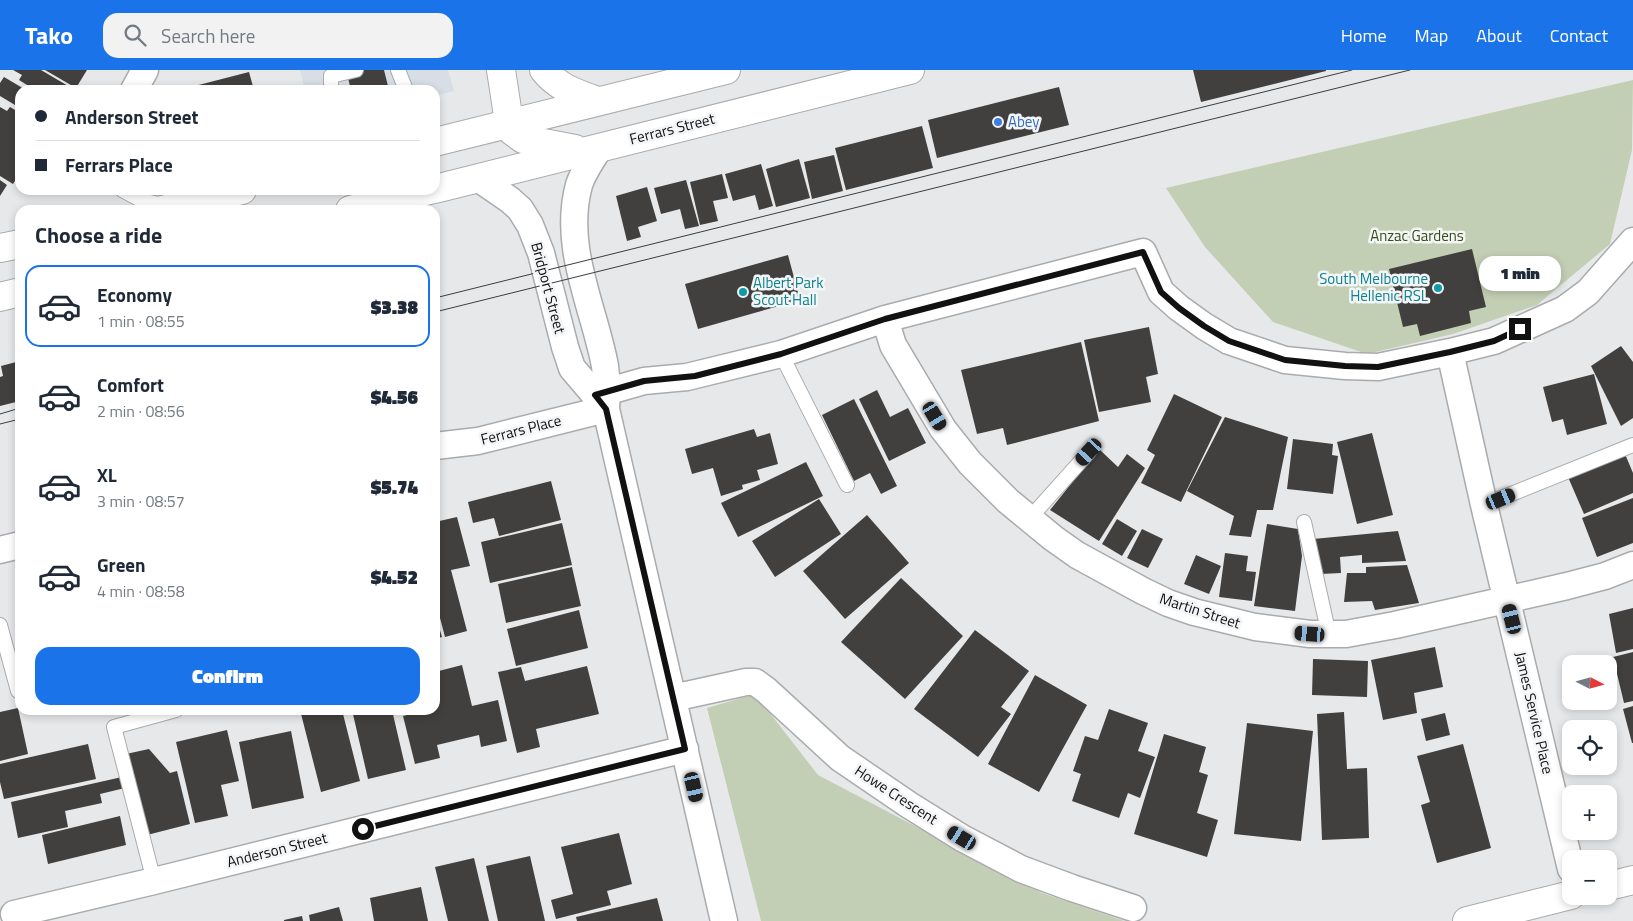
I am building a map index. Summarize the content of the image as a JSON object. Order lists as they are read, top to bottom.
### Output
{
  "streets": {
    "main road": ["Ferrars Street"],
    "street": [
      "Bridport Street",
      "Ferrars Place",
      "Martin Street",
      "James Service Place",
      "Howe Crescent",
      "Anderson Street"
    ]
  },
  "crossings": [
    ["Ferrars Street", "Bridport Street"],
    ["Bridport Street", "Ferrars Place"],
    ["Ferrars Place", "Martin Street"],
    ["Ferrars Place", "James Service Place"],
    ["Martin Street", "James Service Place"]
  ],
  "parks": ["Anzac Gardens"],
  "places": ["Abey", "South Melbourne Hellenic RSL", "Albert Park Scout Hall"],
  "north": "right",
  "page": {
    "header": "Tako",
    "search": "Search here",
    "nav": [
      "Home",
      "Map",
      "About",
      "Contact"
    ],
    "banner": ["Anderson Street", "Ferrars Place"],
    "heading": "Choose a ride",
    "bubble": "1 min",
    "list": [
      {
        "name": "Economy",
        "note": "1 min · 08:55",
        "value": "$3.38"
      },
      {
        "name": "Comfort",
        "note": "2 min · 08:56",
        "value": "$4.56"
      },
      {
        "name": "XL",
        "note": "3 min · 08:57",
        "value": "$5.74"
      },
      {
        "name": "Green",
        "note": "4 min · 08:58",
        "value": "$4.52"
      }
    ],
    "buttons": "Confirm",
    "map_buttons": ["+", "−"]
  }
}
